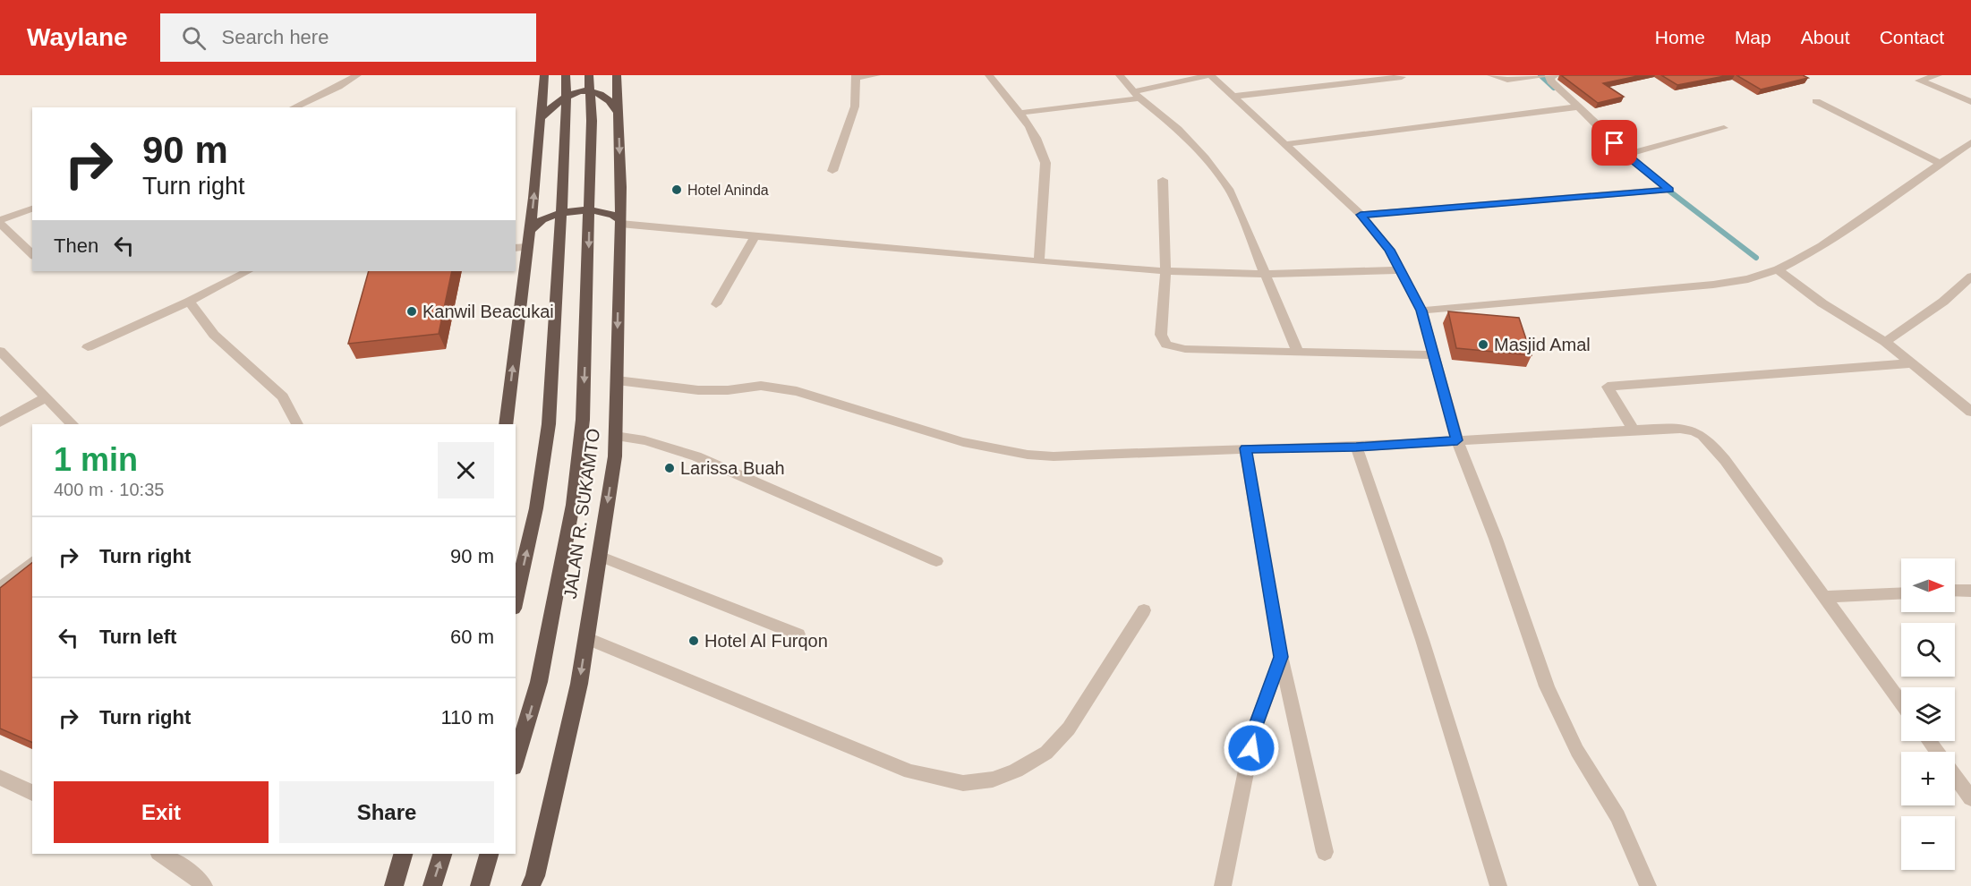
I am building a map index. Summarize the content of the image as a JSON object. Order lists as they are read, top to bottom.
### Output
{
  "streets": {
    "highway": ["JALAN R. SUKAMTO"]
  },
  "places": [
    "Hotel Aninda",
    "Kanwil Beacukai",
    "Masjid Amal",
    "Larissa Buah",
    "Hotel Al Furqon"
  ],
  "north": "right",
  "page": {
    "header": "Waylane",
    "search": "Search here",
    "nav": [
      "Home",
      "Map",
      "About",
      "Contact"
    ],
    "turn": ["90 m", "Turn right"],
    "then": "Then",
    "heading": ["1 min", "400 m · 10:35"],
    "list": [
      {
        "name": "Turn right",
        "value": "90 m"
      },
      {
        "name": "Turn left",
        "value": "60 m"
      },
      {
        "name": "Turn right",
        "value": "110 m"
      }
    ],
    "map_buttons": ["+", "−"],
    "buttons": ["Exit", "Share"]
  }
}
